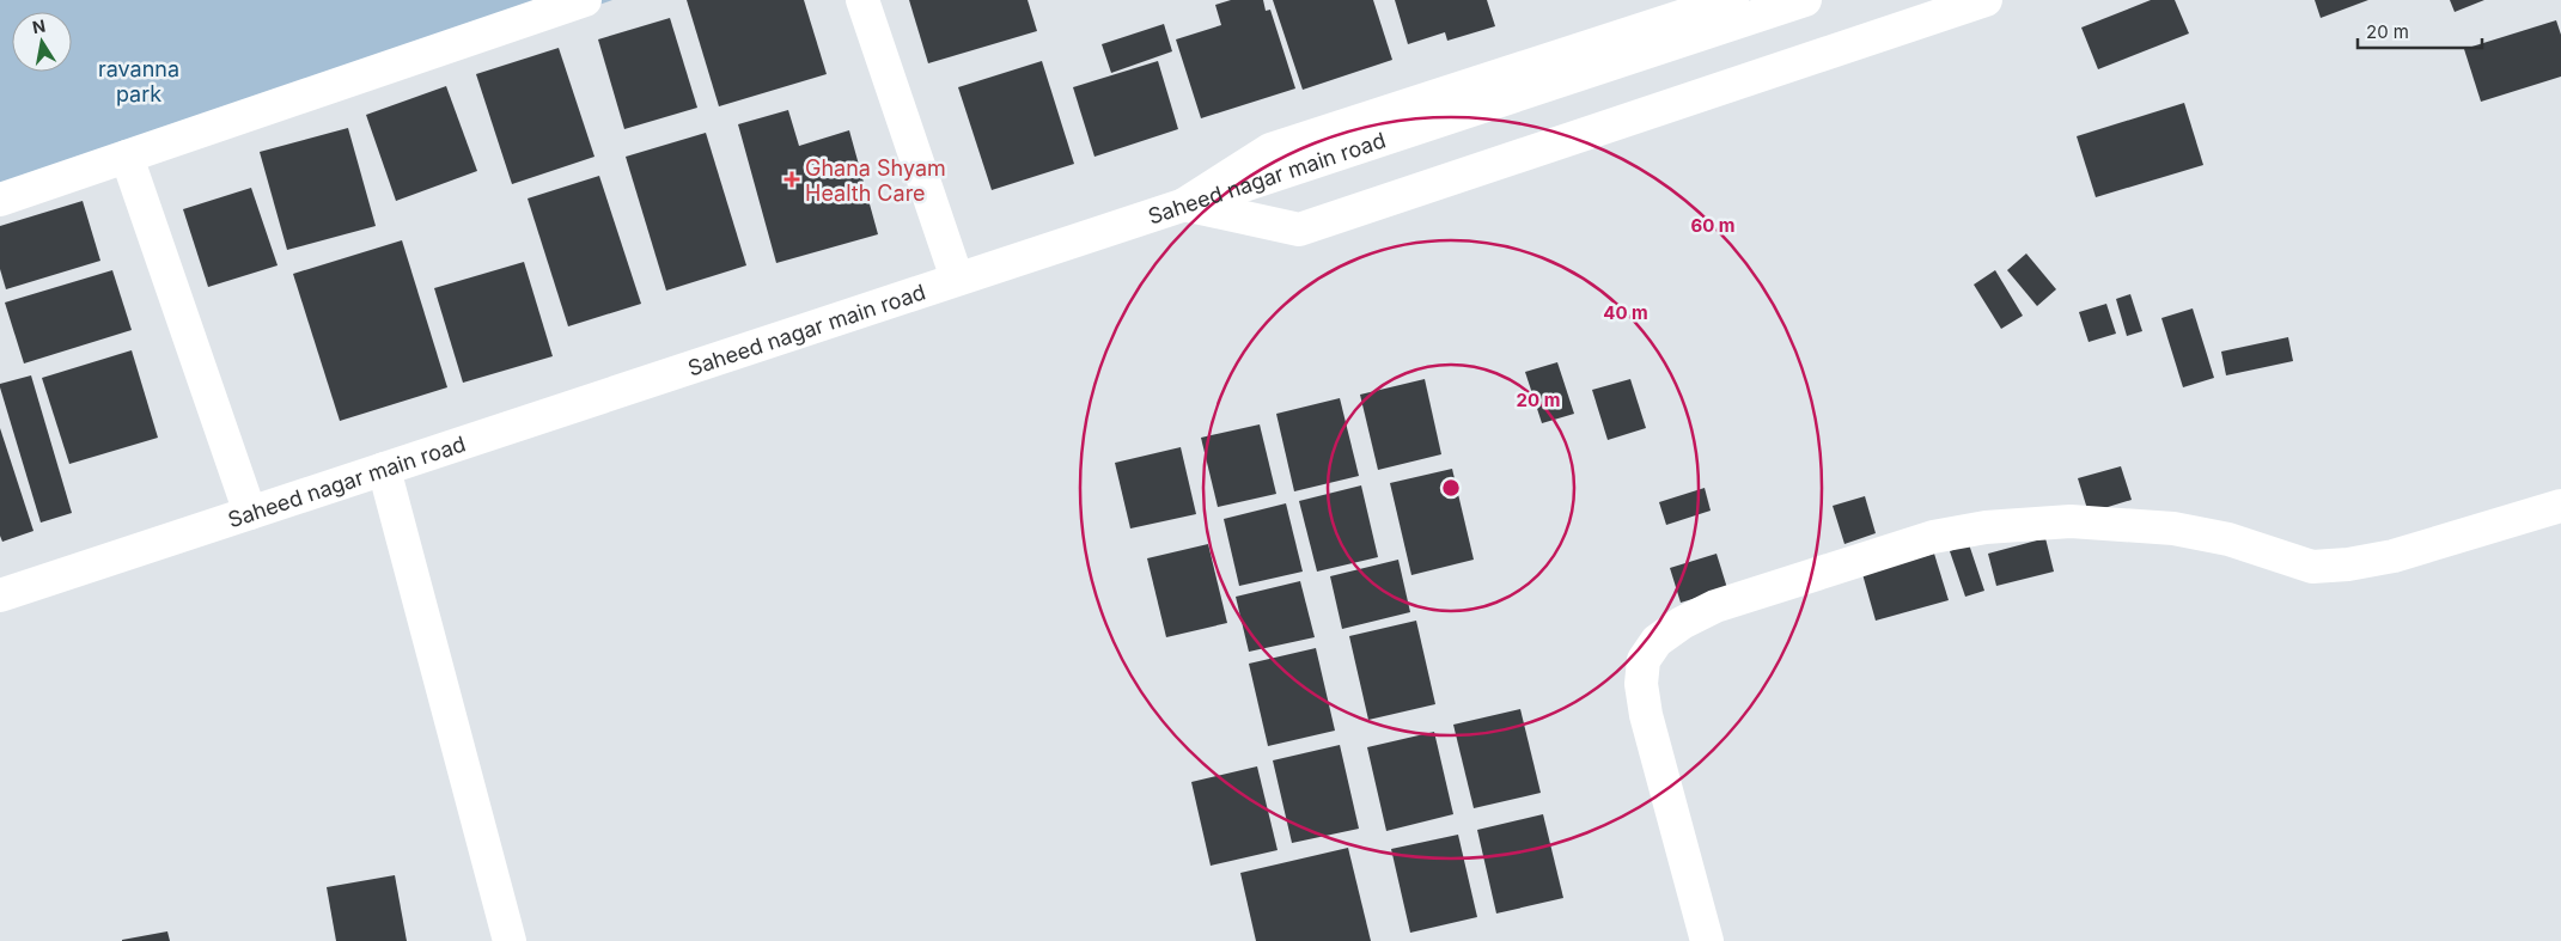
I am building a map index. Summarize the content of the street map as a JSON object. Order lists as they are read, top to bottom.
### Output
{
  "streets": {
    "street": ["Saheed nagar main road"]
  },
  "parks": ["ravanna park"],
  "places": {
    "health": ["Ghana Shyam Health Care"]
  },
  "scale_bar": "20 m",
  "north": "top",
  "rings": ["60 m", "40 m", "20 m"]
}
